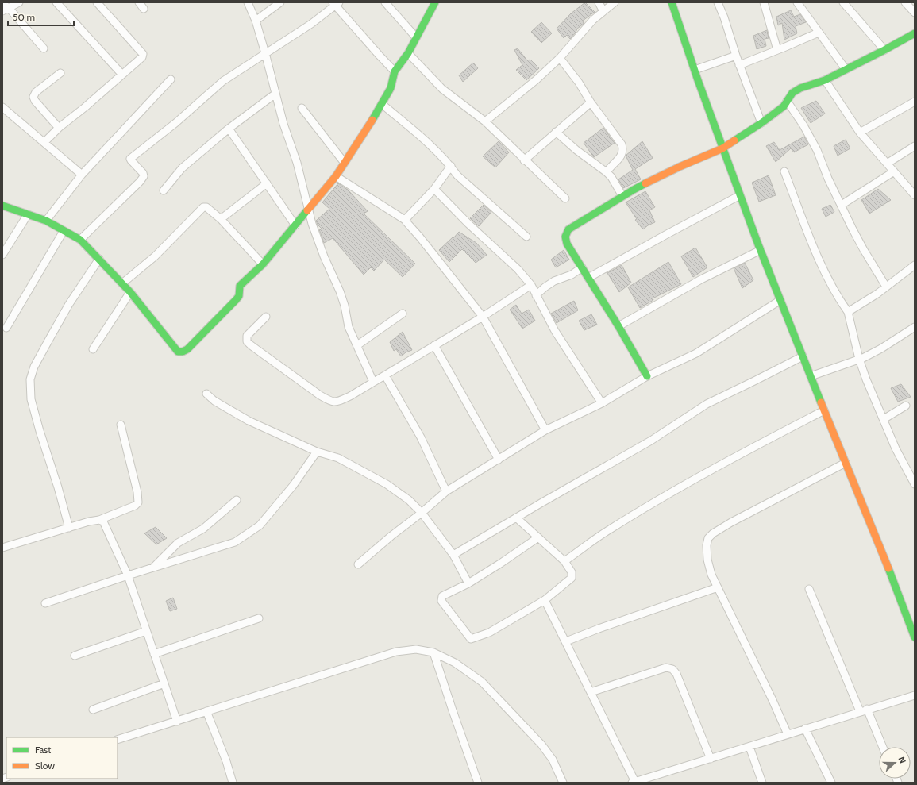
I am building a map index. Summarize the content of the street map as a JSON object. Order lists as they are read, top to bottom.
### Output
{
  "legend": ["Fast", "Slow"],
  "scale_bar": "50 m",
  "north": "right"
}
